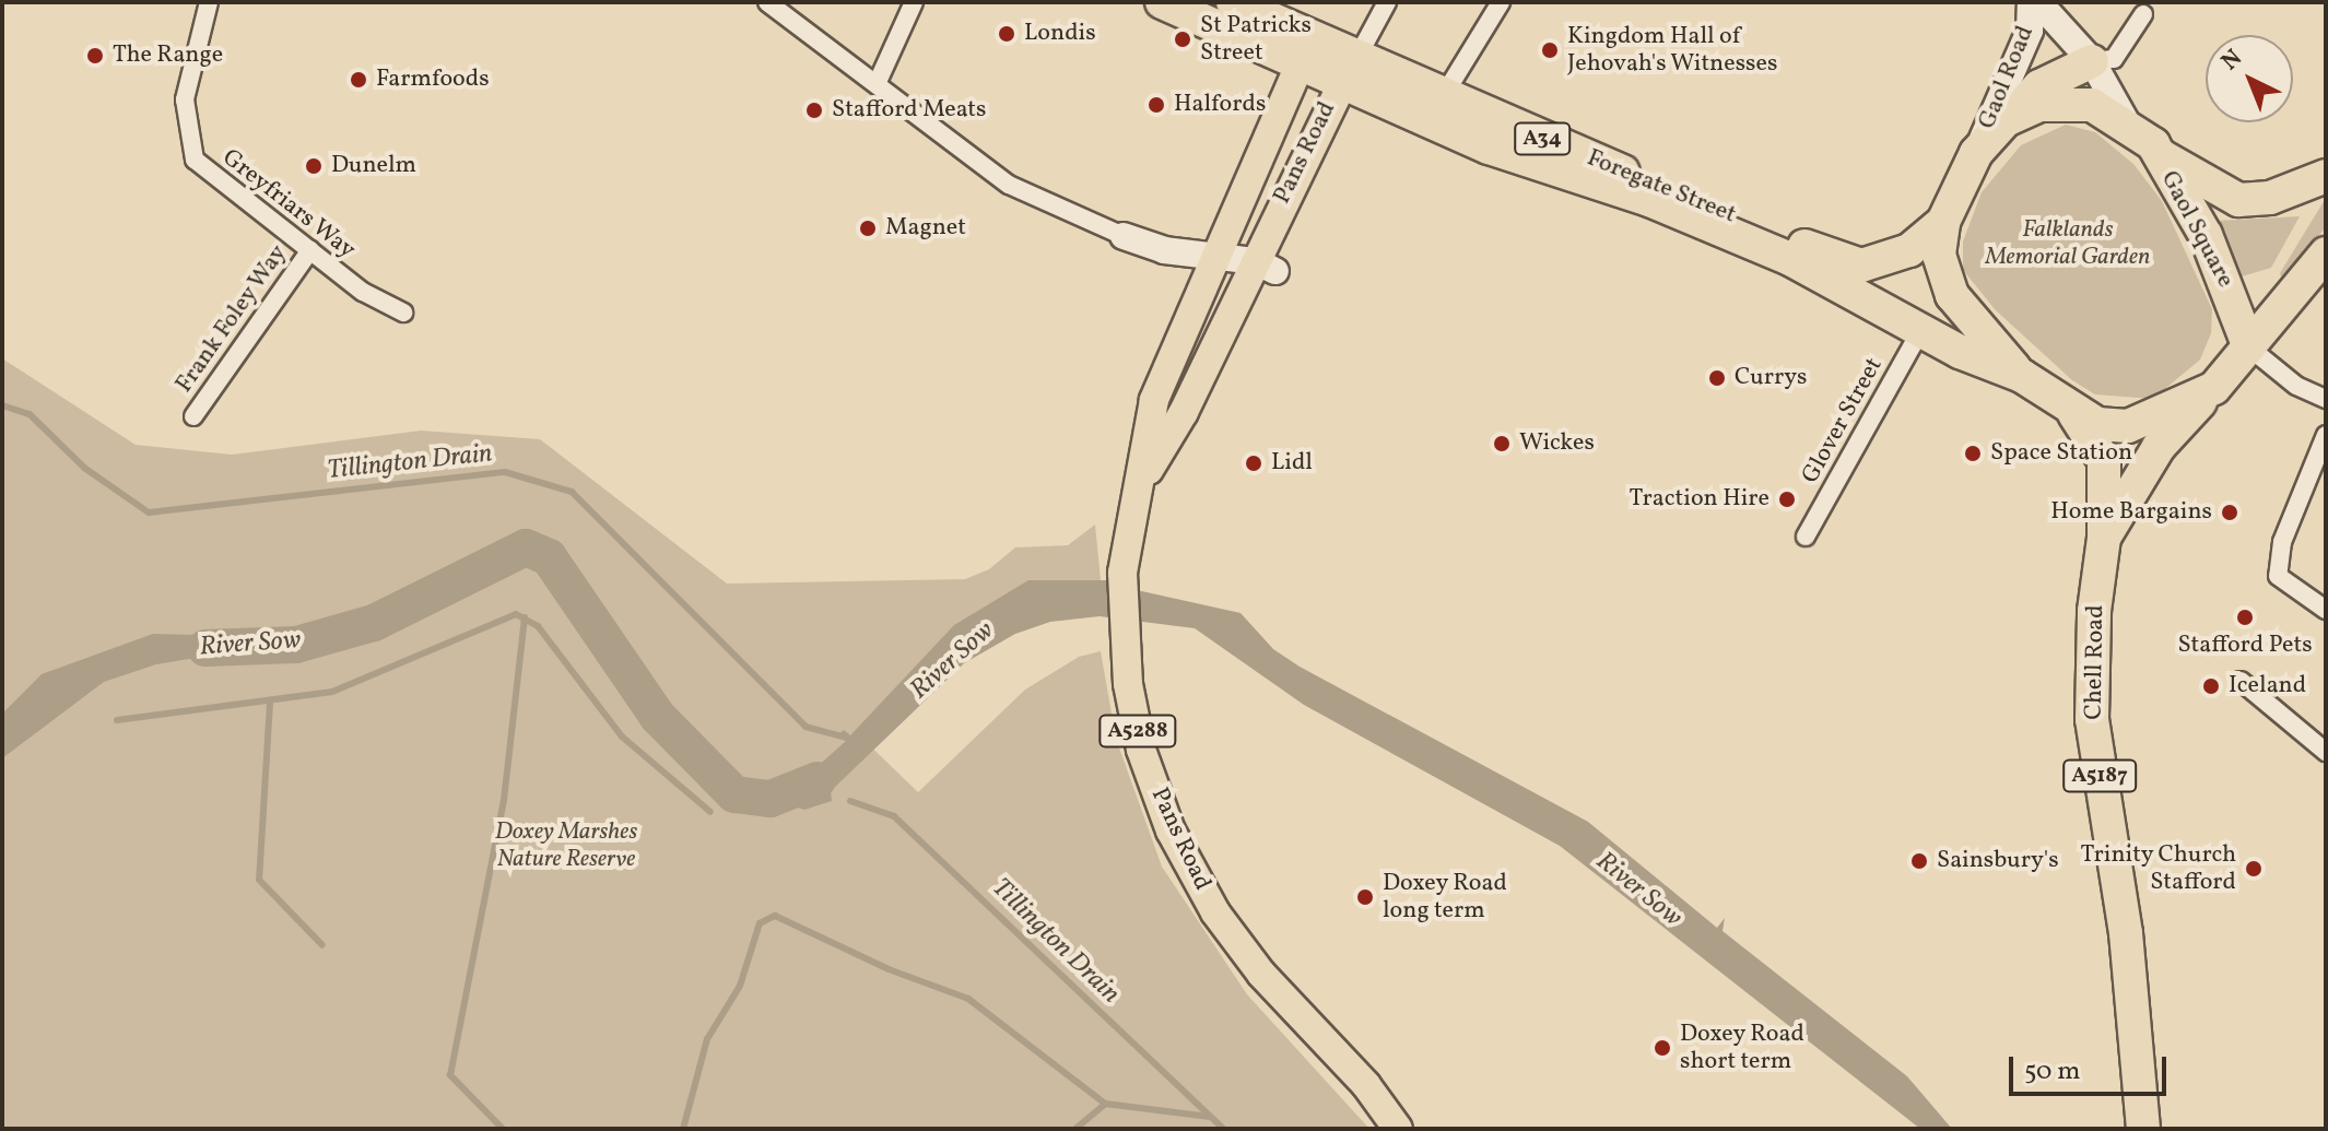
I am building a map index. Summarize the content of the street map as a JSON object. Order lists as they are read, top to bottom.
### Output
{
  "streets": {
    "highway": [
      "A34",
      "Foregate Street",
      "Gaol Square",
      "Chell Road",
      "A5187"
    ],
    "main road": ["Gaol Road", "Pans Road", "A5288"],
    "street": ["Greyfriars Way", "Frank Foley Way", "Glover Street"]
  },
  "crossings": [
    ["Gaol Road", "A34"],
    ["Gaol Road", "Foregate Street"],
    ["Gaol Road", "Gaol Square"],
    ["Gaol Road", "Chell Road"],
    ["Gaol Road", "A5187"],
    ["A34", "Foregate Street"],
    ["A34", "Gaol Square"],
    ["A34", "Glover Street"],
    ["A34", "Chell Road"],
    ["A34", "A5187"],
    ["Pans Road", "Foregate Street"],
    ["Foregate Street", "Gaol Square"],
    ["Foregate Street", "Glover Street"],
    ["Foregate Street", "Chell Road"],
    ["Foregate Street", "A5187"],
    ["Greyfriars Way", "Frank Foley Way"],
    ["Gaol Square", "Chell Road"],
    ["Gaol Square", "A5187"],
    ["Chell Road", "A5187"]
  ],
  "water": ["Tillington Drain", "River Sow"],
  "parks": ["Falklands Memorial Garden", "Doxey Marshes Nature Reserve"],
  "places": [
    "Londis",
    "St Patricks Street",
    "Kingdom Hall of Jehovah's Witnesses",
    "The Range",
    "Farmfoods",
    "Halfords",
    "Stafford Meats",
    "Dunelm",
    "Magnet",
    "Currys",
    "Wickes",
    "Space Station",
    "Lidl",
    "Traction Hire",
    "Home Bargains",
    "Stafford Pets",
    "Iceland",
    "Sainsbury's",
    "Trinity Church Stafford",
    "Doxey Road long term",
    "Doxey Road short term"
  ],
  "scale_bar": "50 m",
  "north": "top left"
}
